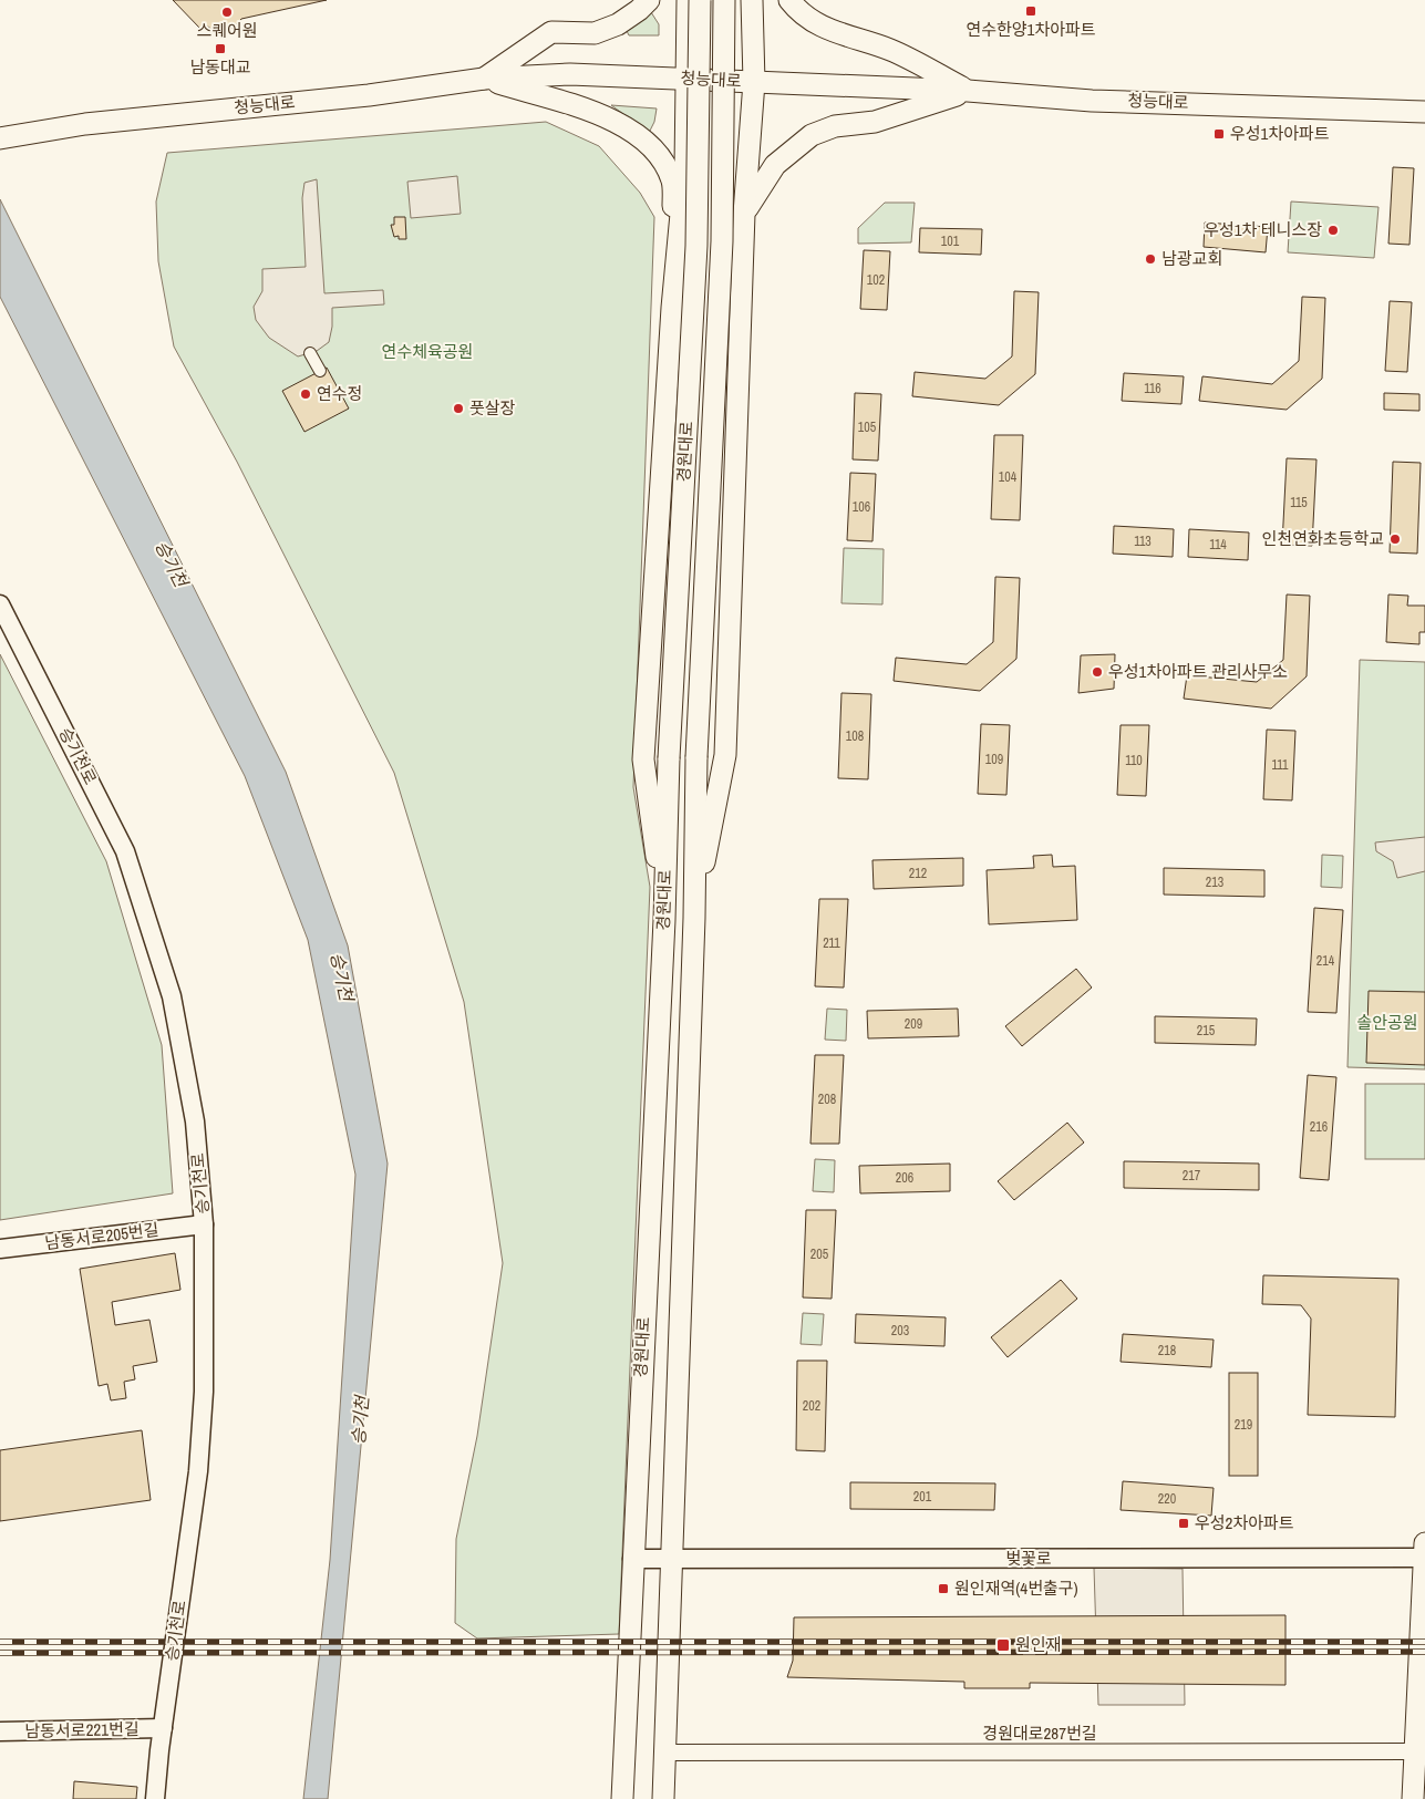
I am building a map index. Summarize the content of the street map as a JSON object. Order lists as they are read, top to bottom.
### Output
{
  "streets": {
    "main road": ["청능대로", "경원대로"],
    "street": [
      "승기천로",
      "남동서로205번길",
      "벚꽃로",
      "남동서로221번길",
      "경원대로287번길"
    ]
  },
  "crossings": [
    ["경원대로", "벚꽃로"],
    ["경원대로", "경원대로287번길"],
    ["승기천로", "남동서로205번길"],
    ["승기천로", "남동서로221번길"]
  ],
  "water": ["승기천"],
  "parks": ["연수체육공원", "솔안공원"],
  "places": {
    "transit": [
      "연수한양1차아파트",
      "남동대교",
      "우성1차아파트",
      "우성2차아파트",
      "원인재역(4번출구)",
      "원인재"
    ],
    "other": [
      "스퀘어원",
      "우성1차 테니스장",
      "남광교회",
      "연수정",
      "풋살장",
      "인천연화초등학교",
      "우성1차아파트 관리사무소"
    ]
  },
  "house_numbers": [
    "101",
    "102",
    "116",
    "105",
    "104",
    "115",
    "106",
    "113",
    "114",
    "108",
    "109",
    "110",
    "111",
    "212",
    "213",
    "211",
    "214",
    "209",
    "215",
    "208",
    "216",
    "217",
    "206",
    "205",
    "203",
    "218",
    "202",
    "219",
    "201",
    "220"
  ]
}
